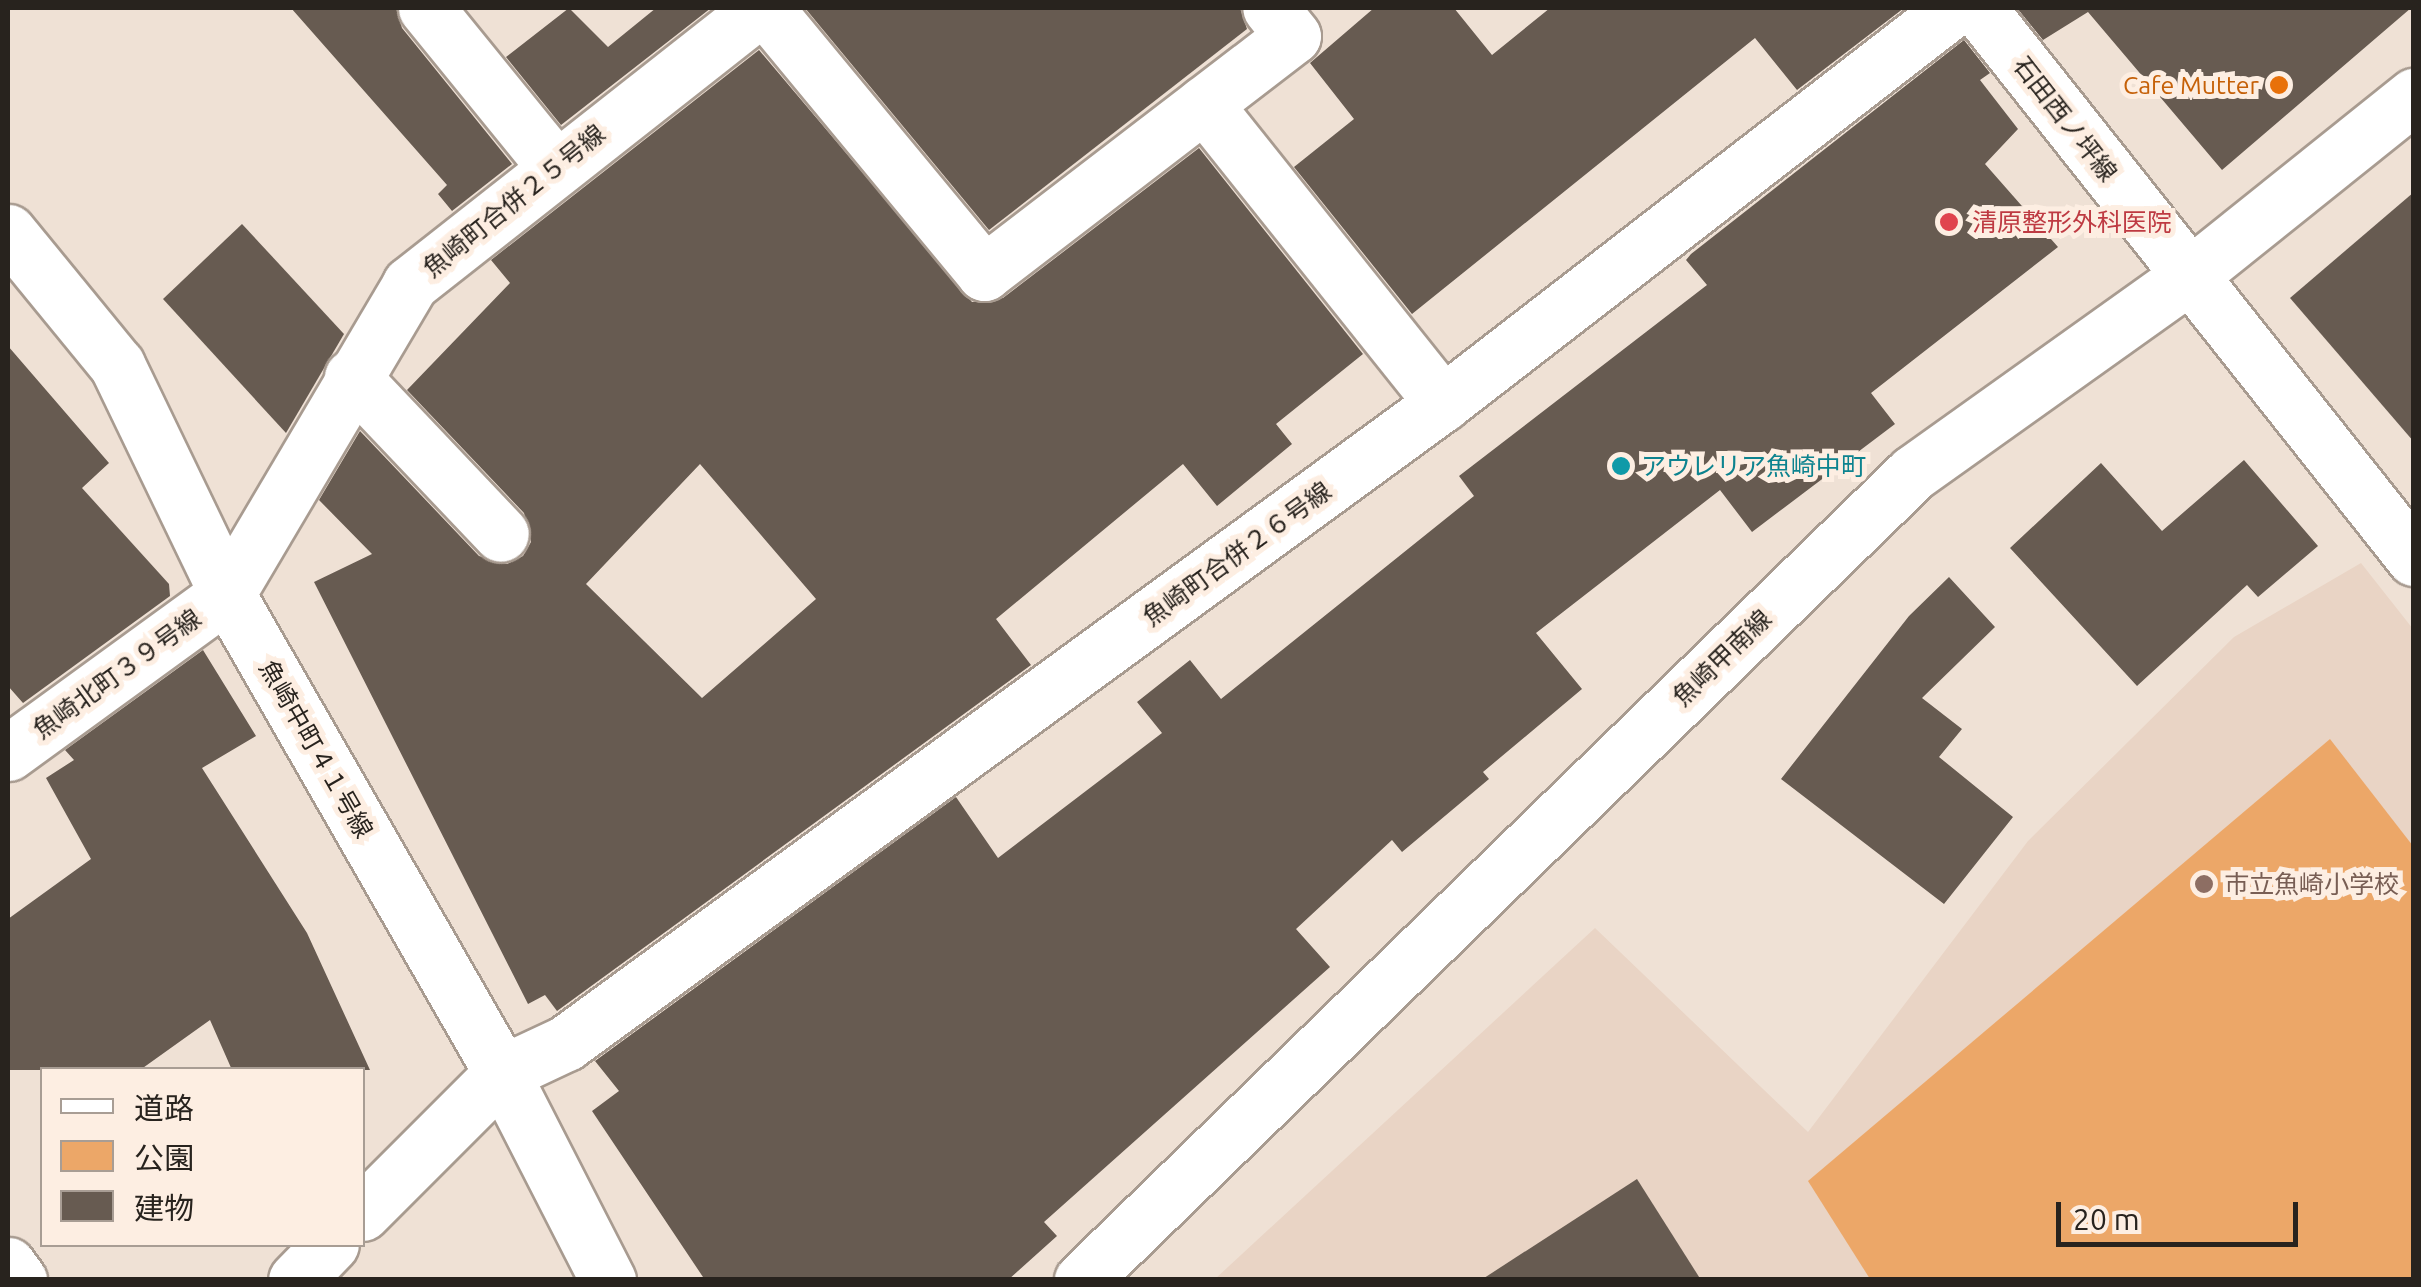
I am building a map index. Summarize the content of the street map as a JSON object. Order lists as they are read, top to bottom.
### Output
{
  "streets": {
    "street": [
      "石田西ノ坪線",
      "魚崎町合併２５号線",
      "魚崎町合併２６号線",
      "魚崎甲南線",
      "魚崎北町３９号線",
      "魚崎中町４１号線"
    ]
  },
  "crossings": [
    ["石田西ノ坪線", "魚崎甲南線"],
    ["魚崎町合併２５号線", "魚崎北町３９号線"],
    ["魚崎町合併２５号線", "魚崎中町４１号線"],
    ["魚崎町合併２６号線", "魚崎中町４１号線"],
    ["魚崎北町３９号線", "魚崎中町４１号線"]
  ],
  "places": [
    "Cafe Mutter",
    "清原整形外科医院",
    "アウレリア魚崎中町",
    "市立魚崎小学校"
  ],
  "legend": ["道路", "公園", "建物"],
  "scale_bar": "20 m"
}
